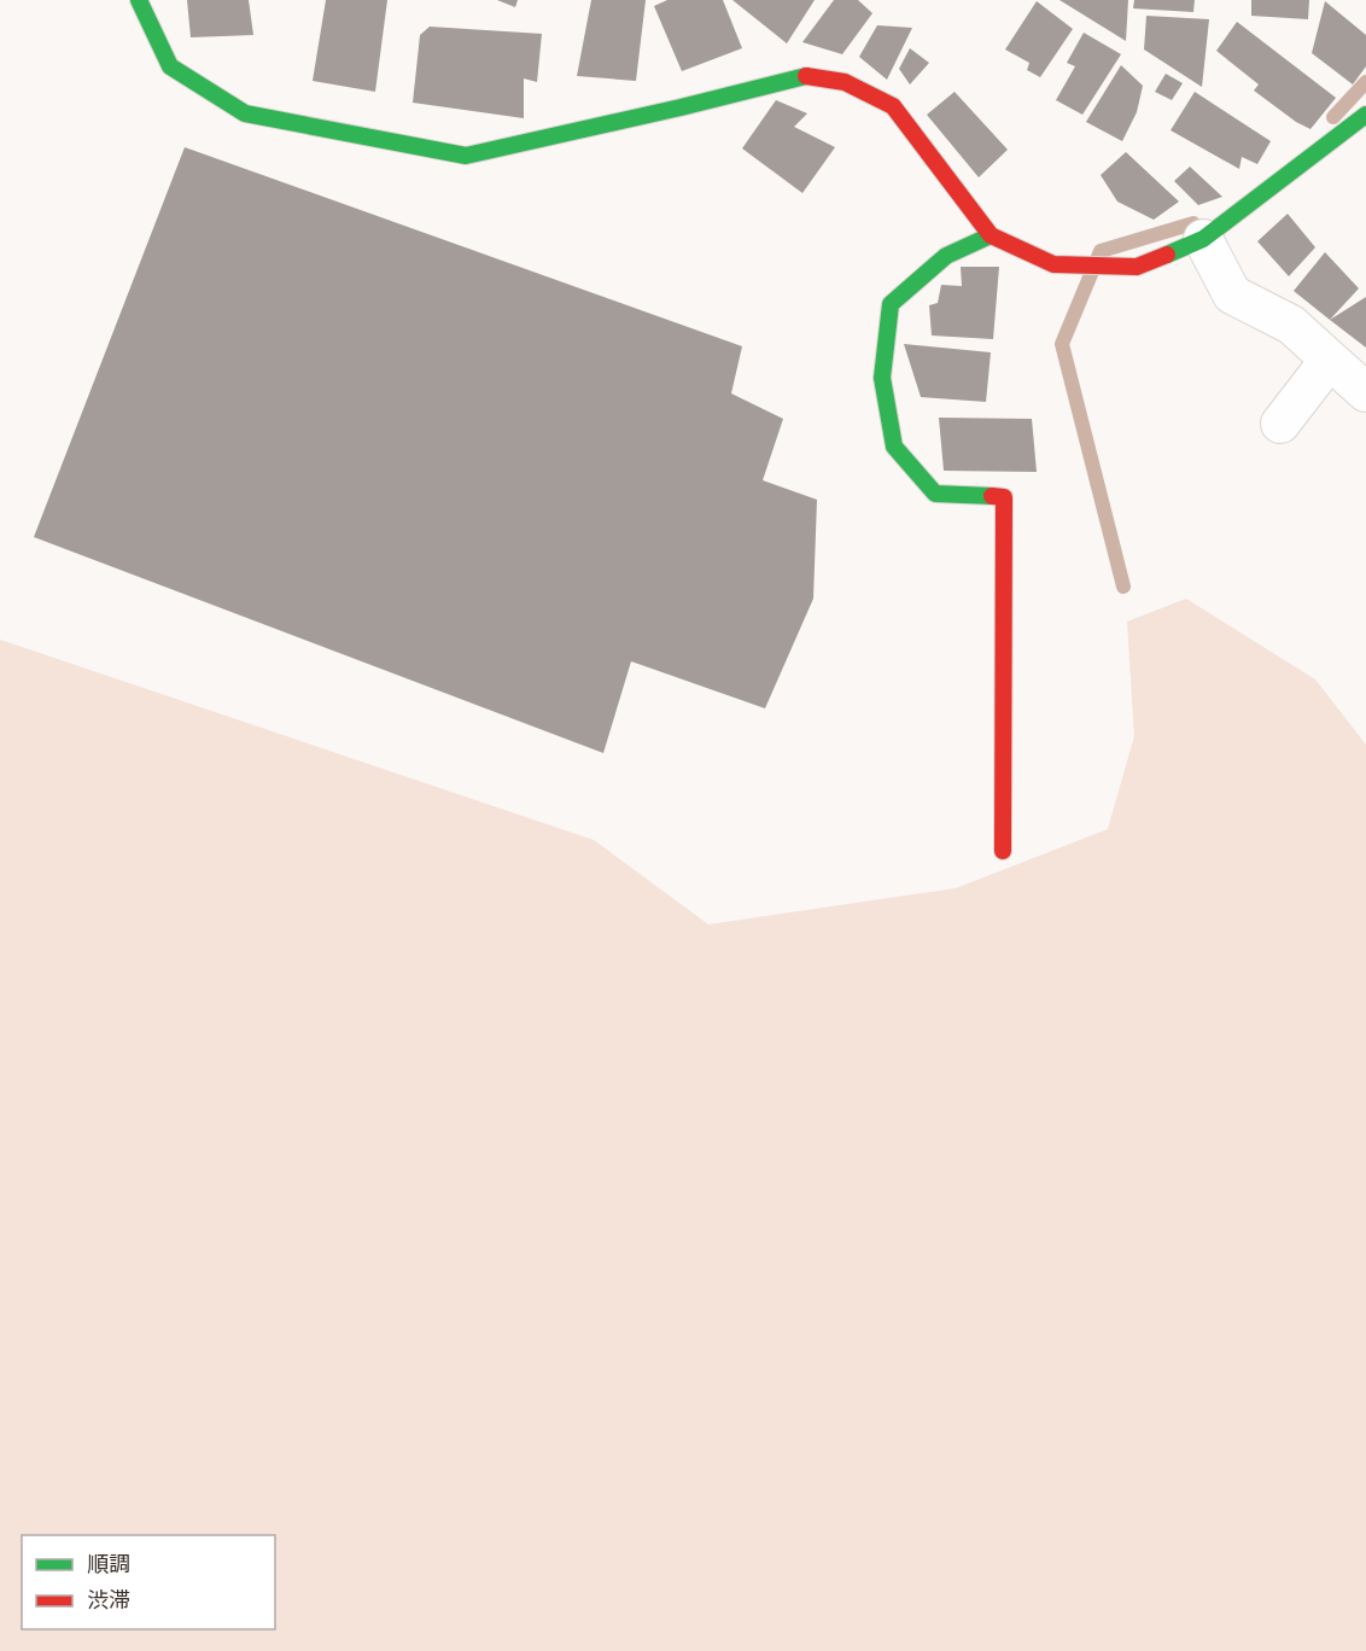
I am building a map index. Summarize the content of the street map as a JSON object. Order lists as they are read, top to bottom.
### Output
{
  "legend": ["順調", "渋滞"]
}
